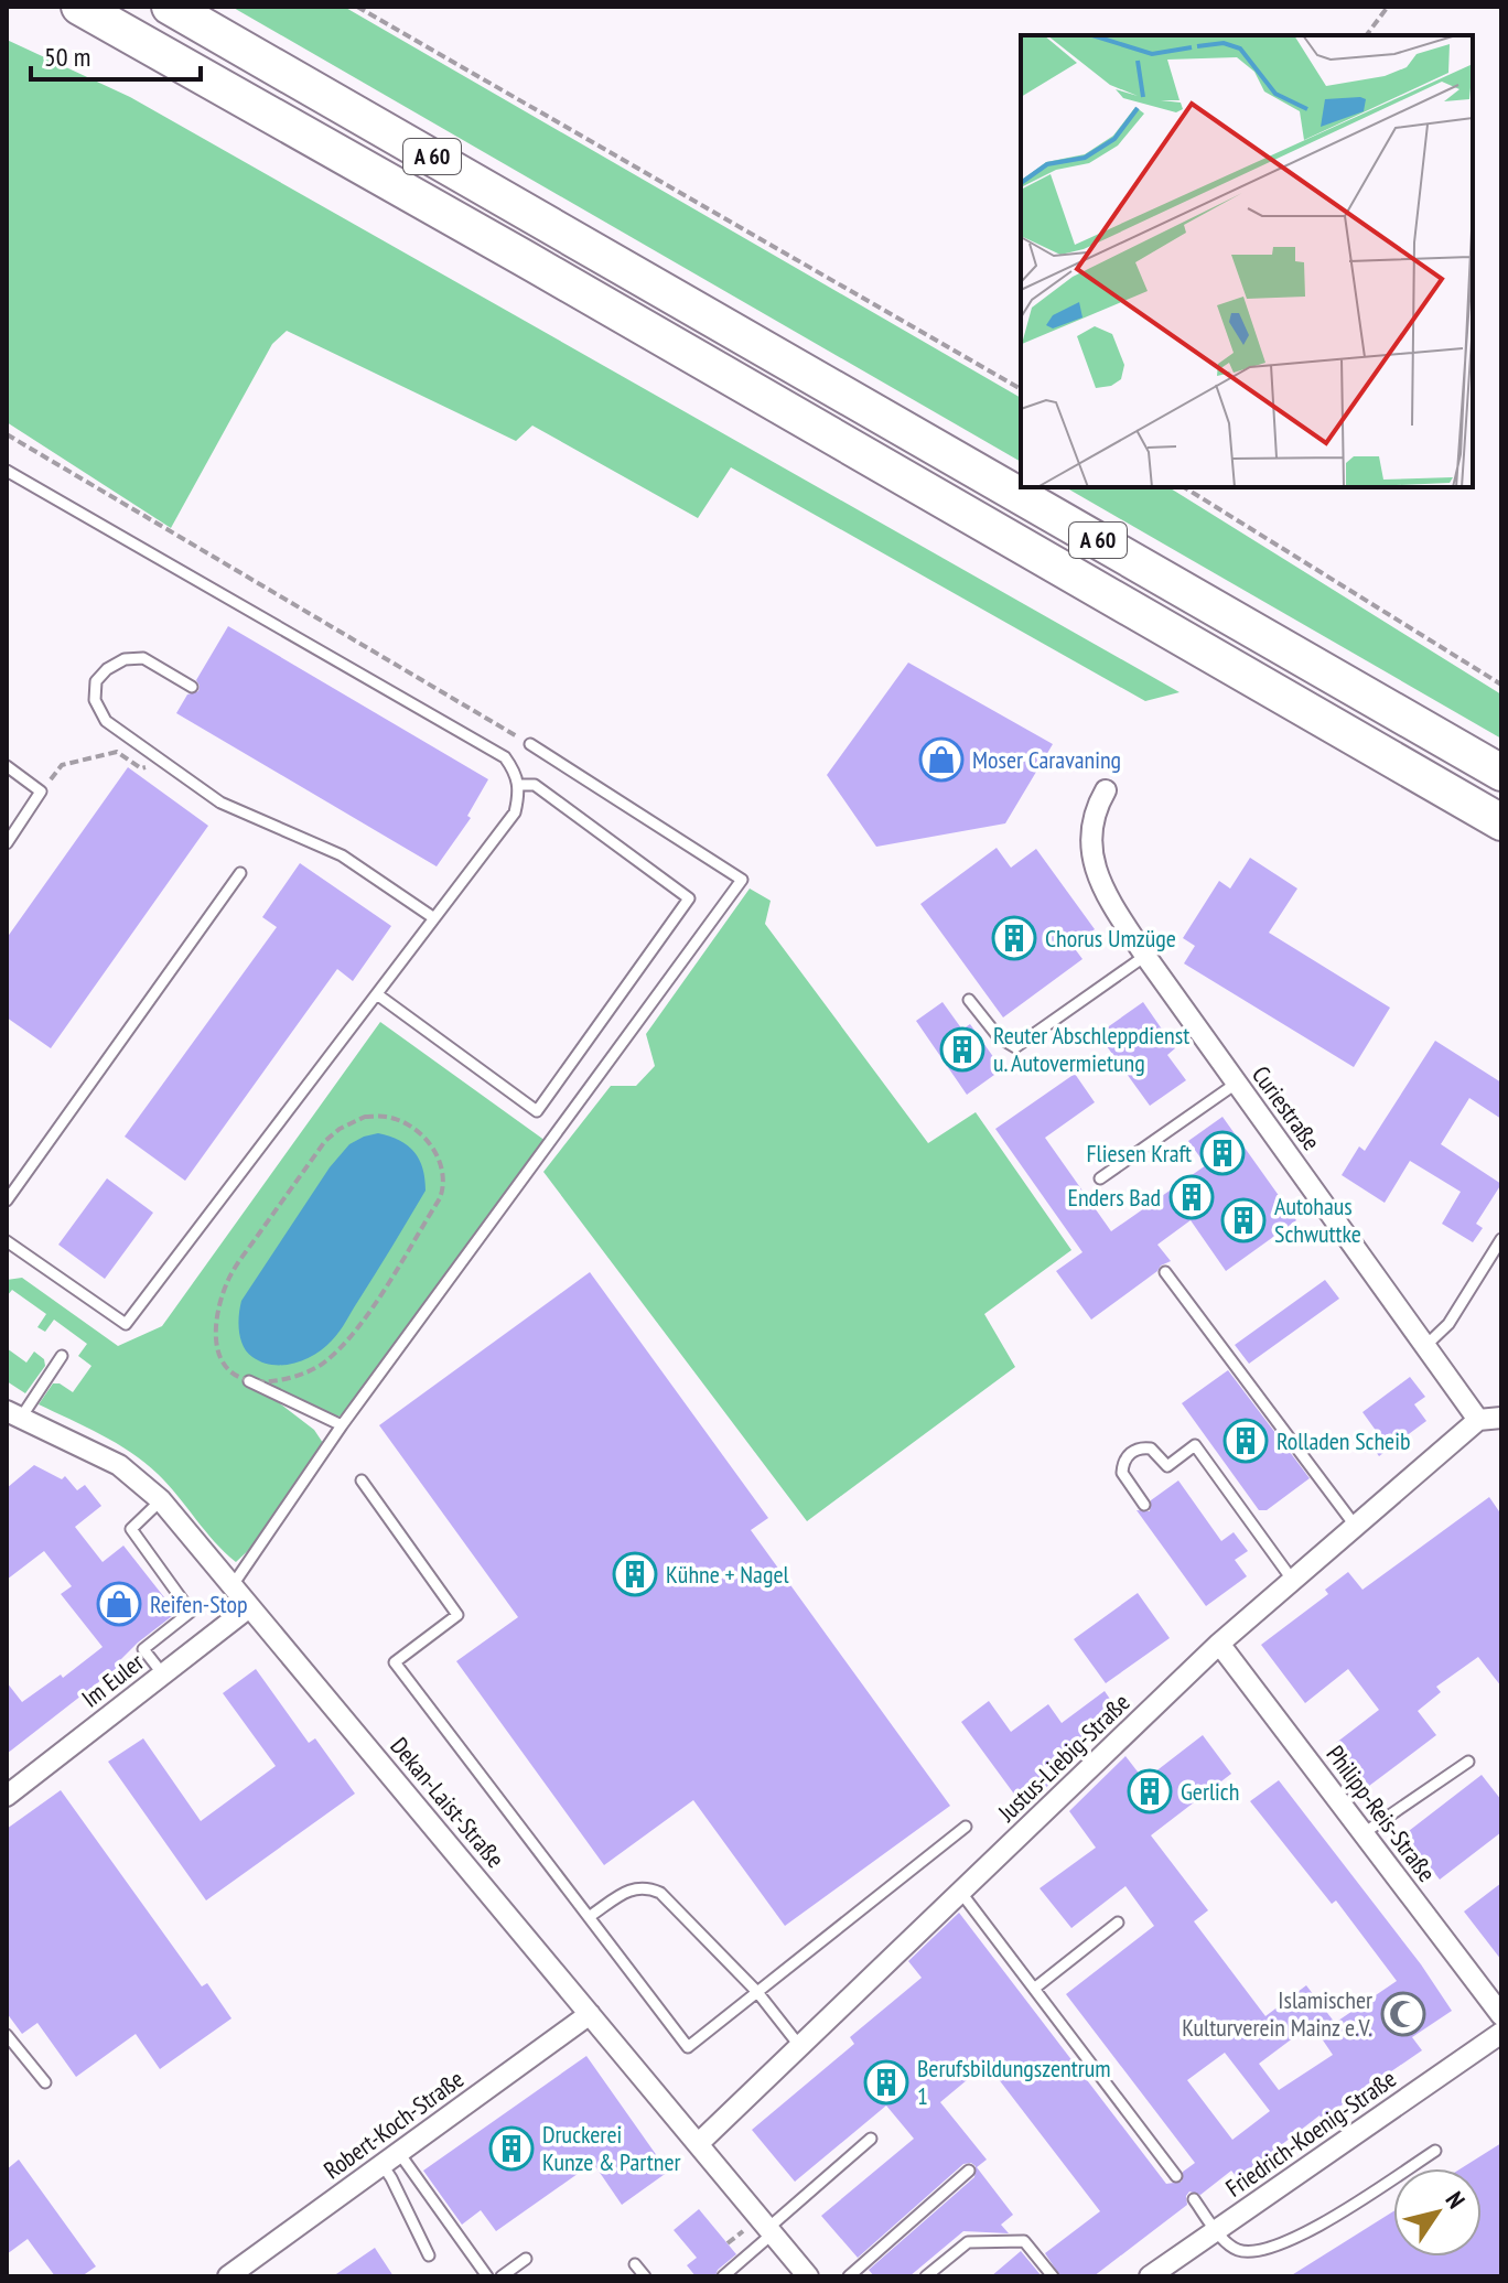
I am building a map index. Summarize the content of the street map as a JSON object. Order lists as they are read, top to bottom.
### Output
{
  "streets": {
    "highway": ["A 60"],
    "street": [
      "Curiestraße",
      "Im Euler",
      "Justus-Liebig-Straße",
      "Dekan-Laist-Straße",
      "Philipp-Reis-Straße",
      "Robert-Koch-Straße",
      "Friedrich-Koenig-Straße"
    ]
  },
  "crossings": [
    ["Curiestraße", "Justus-Liebig-Straße"],
    ["Im Euler", "Dekan-Laist-Straße"],
    ["Justus-Liebig-Straße", "Dekan-Laist-Straße"],
    ["Justus-Liebig-Straße", "Philipp-Reis-Straße"],
    ["Dekan-Laist-Straße", "Robert-Koch-Straße"]
  ],
  "places": {
    "shop": ["Moser Caravaning", "Reifen-Stop"],
    "building": [
      "Chorus Umzüge",
      "Reuter Abschleppdienst u. Autovermietung",
      "Fliesen Kraft",
      "Enders Bad",
      "Autohaus Schwuttke",
      "Rolladen Scheib",
      "Kühne + Nagel",
      "Gerlich",
      "Berufsbildungszentrum 1",
      "Druckerei Kunze & Partner"
    ],
    "mosque": ["Islamischer Kulturverein Mainz e.V."]
  },
  "scale_bar": "50 m",
  "north": "top right"
}
